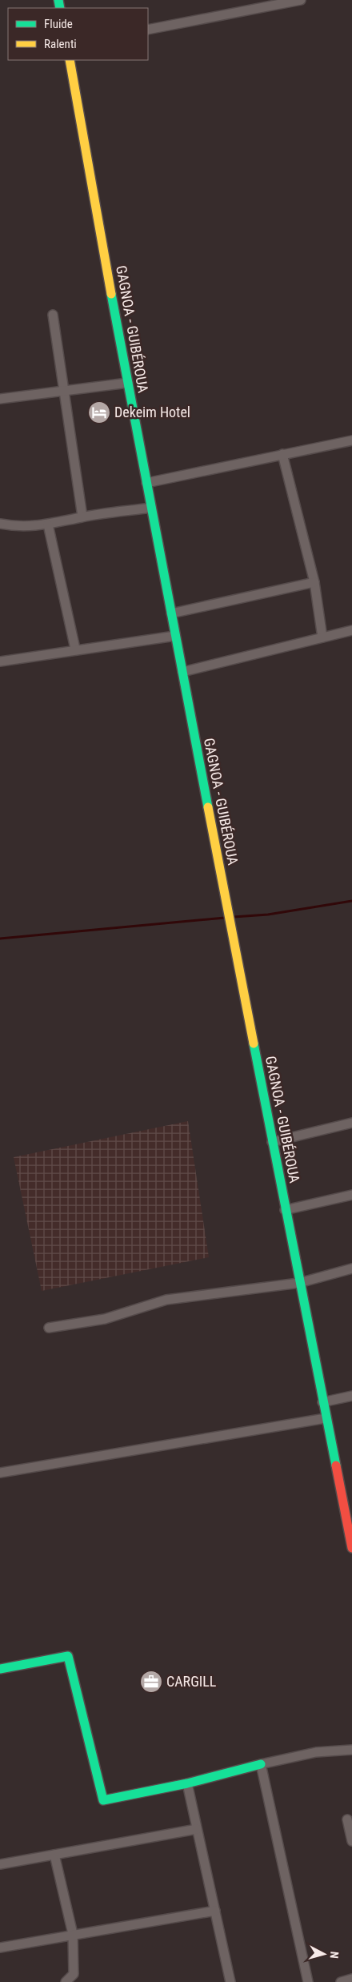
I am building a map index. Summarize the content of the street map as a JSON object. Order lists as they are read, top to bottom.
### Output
{
  "streets": {
    "main road": ["GAGNOA - GUIBÉROUA"]
  },
  "places": {
    "hotel": ["Dekeim Hotel"],
    "office": ["CARGILL"]
  },
  "legend": ["Fluide", "Ralenti"],
  "north": "right"
}
